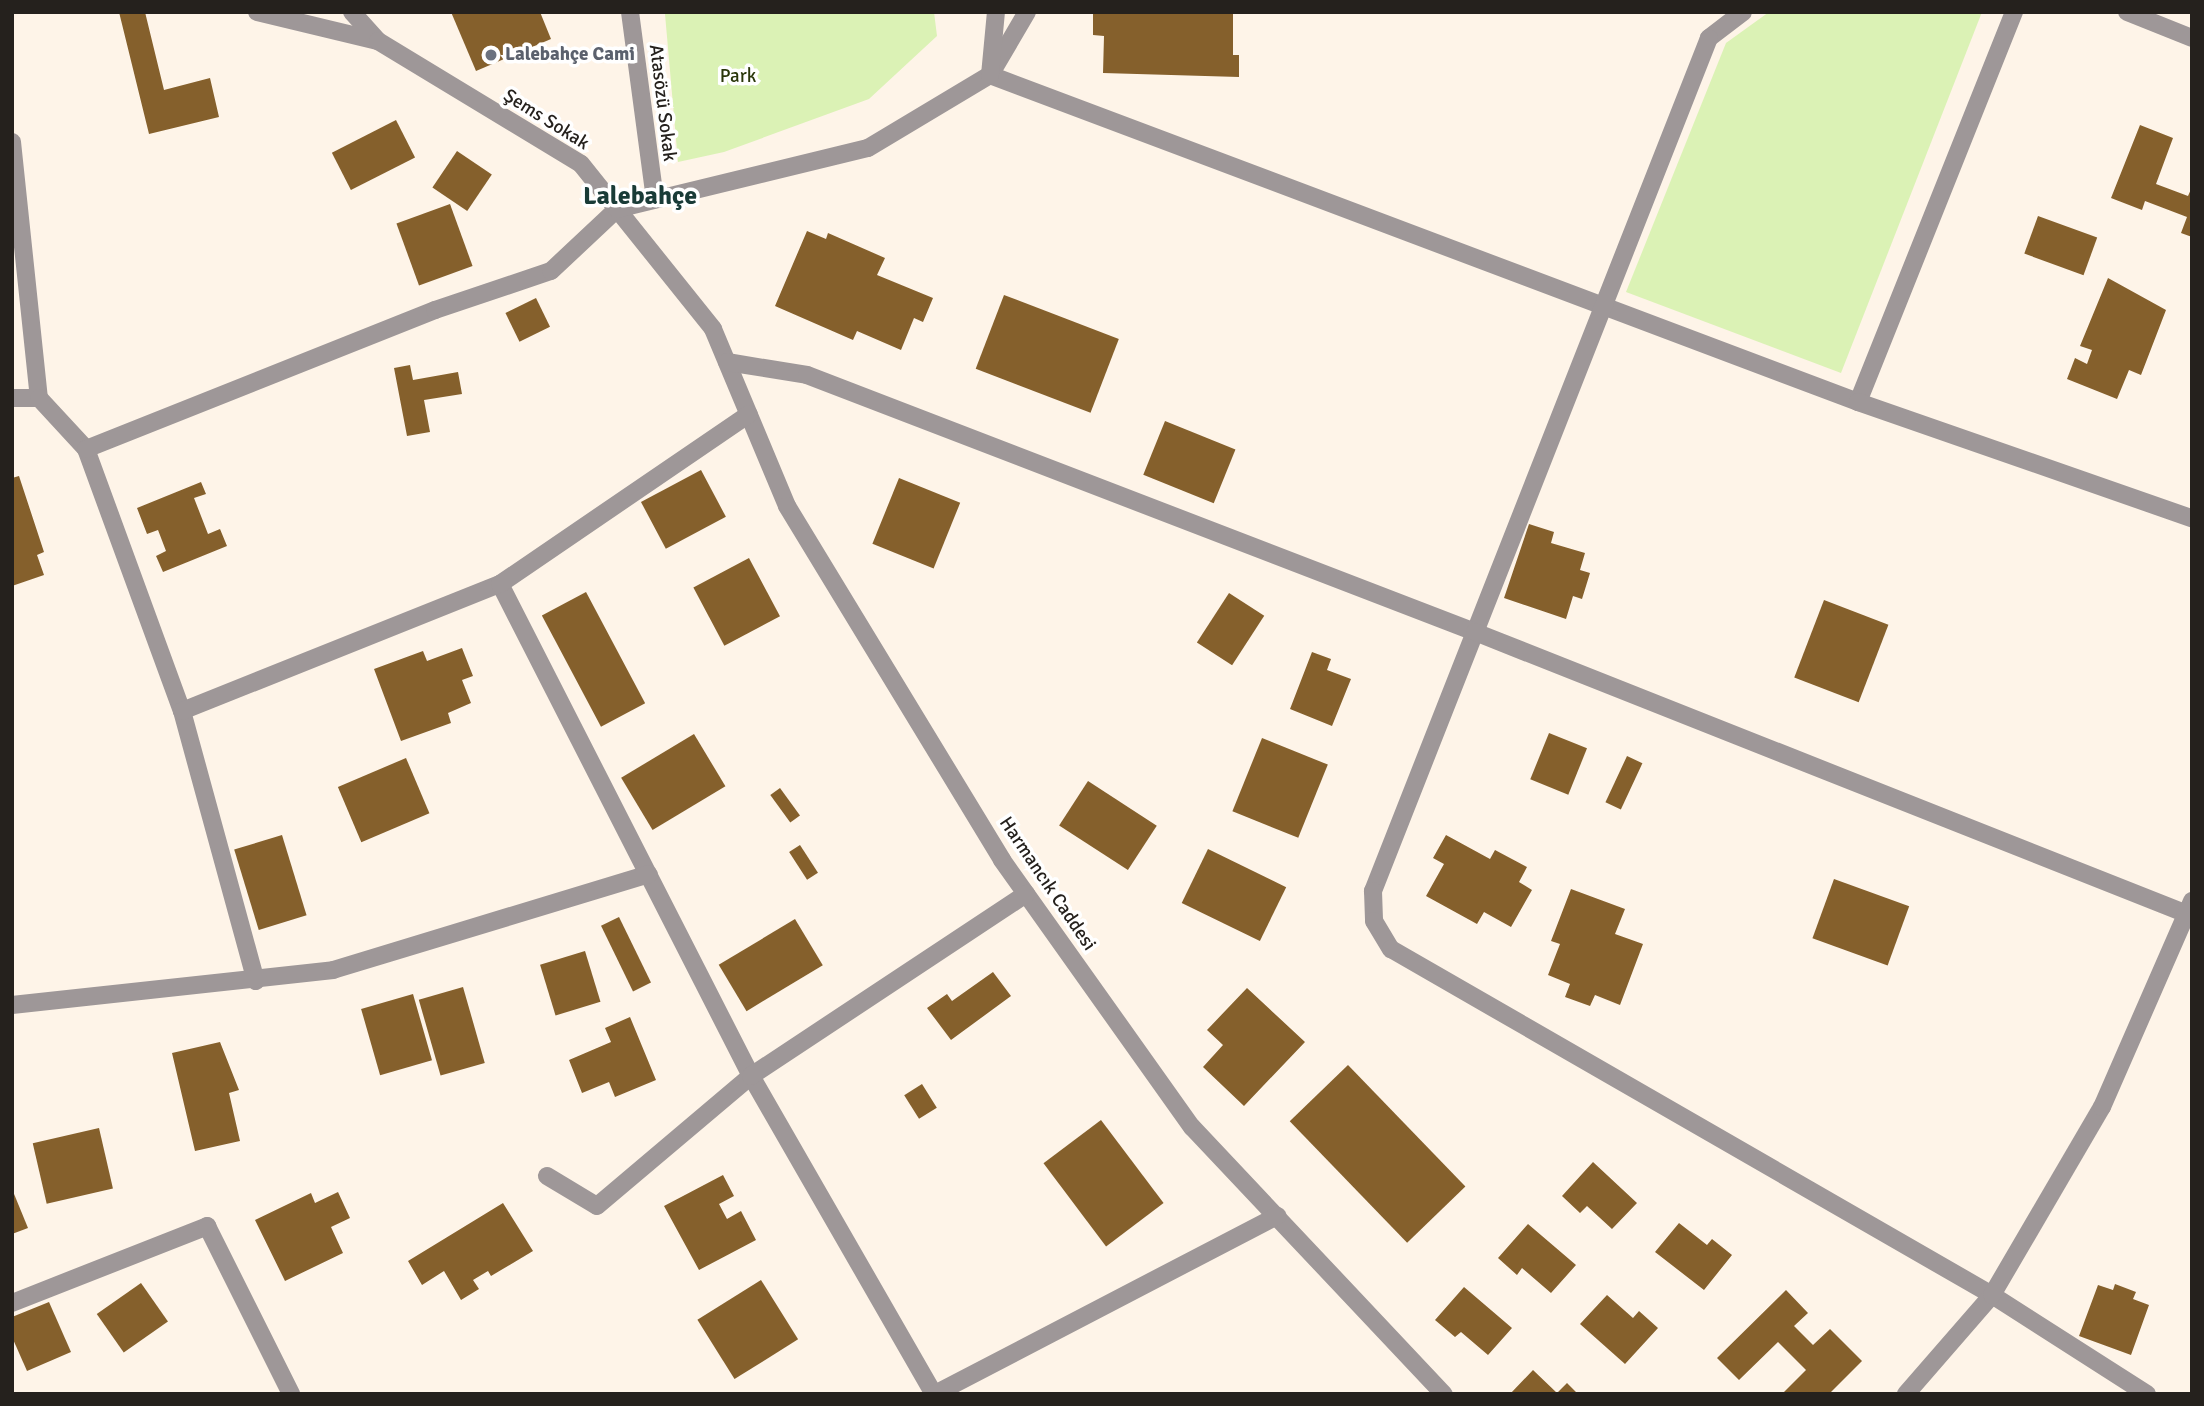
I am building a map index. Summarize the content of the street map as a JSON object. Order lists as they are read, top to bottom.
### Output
{
  "streets": {
    "street": ["Atasözü Sokak", "Şems Sokak", "Harmancık Caddesi"]
  },
  "crossings": [
    ["Şems Sokak", "Harmancık Caddesi"]
  ],
  "districts": ["Lalebahçe"],
  "parks": ["Park"],
  "places": ["Lalebahçe Cami"]
}
